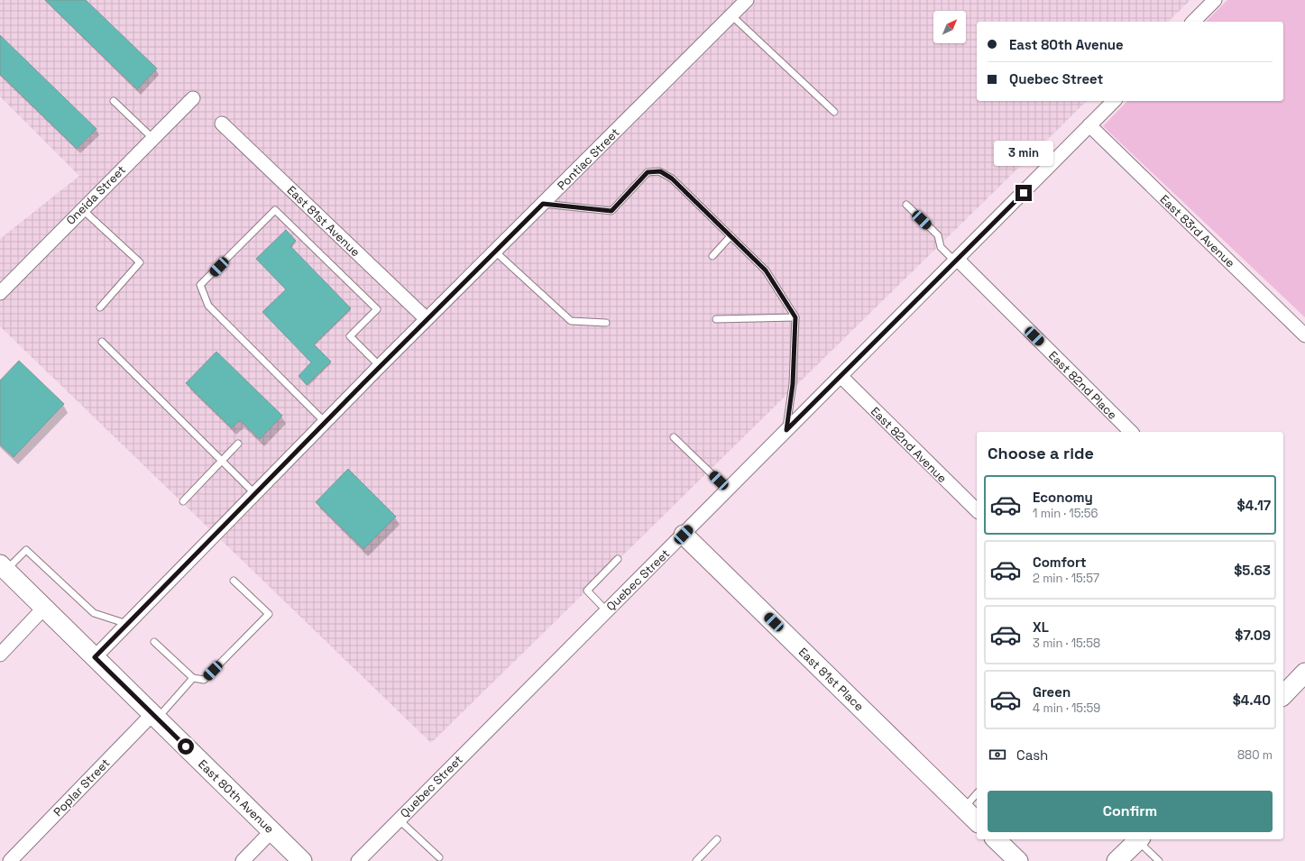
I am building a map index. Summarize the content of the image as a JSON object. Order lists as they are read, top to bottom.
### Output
{
  "streets": {
    "street": [
      "Pontiac Street",
      "Oneida Street",
      "East 81st Avenue",
      "East 83rd Avenue",
      "East 82nd Place",
      "East 82nd Avenue",
      "Quebec Street",
      "East 81st Place",
      "Poplar Street",
      "East 80th Avenue"
    ]
  },
  "crossings": [
    ["Pontiac Street", "East 81st Avenue"],
    ["Pontiac Street", "East 80th Avenue"],
    ["East 83rd Avenue", "Quebec Street"],
    ["East 82nd Place", "Quebec Street"],
    ["East 82nd Avenue", "Quebec Street"],
    ["Quebec Street", "East 81st Place"],
    ["Poplar Street", "East 80th Avenue"]
  ],
  "north": "top right",
  "page": {
    "banner": ["East 80th Avenue", "Quebec Street"],
    "bubble": "3 min",
    "heading": "Choose a ride",
    "list": [
      {
        "name": "Economy",
        "note": "1 min · 15:56",
        "value": "$4.17"
      },
      {
        "name": "Comfort",
        "note": "2 min · 15:57",
        "value": "$5.63"
      },
      {
        "name": "XL",
        "note": "3 min · 15:58",
        "value": "$7.09"
      },
      {
        "name": "Green",
        "note": "4 min · 15:59",
        "value": "$4.40"
      }
    ],
    "pay": ["Cash", "880 m"],
    "buttons": "Confirm"
  }
}
